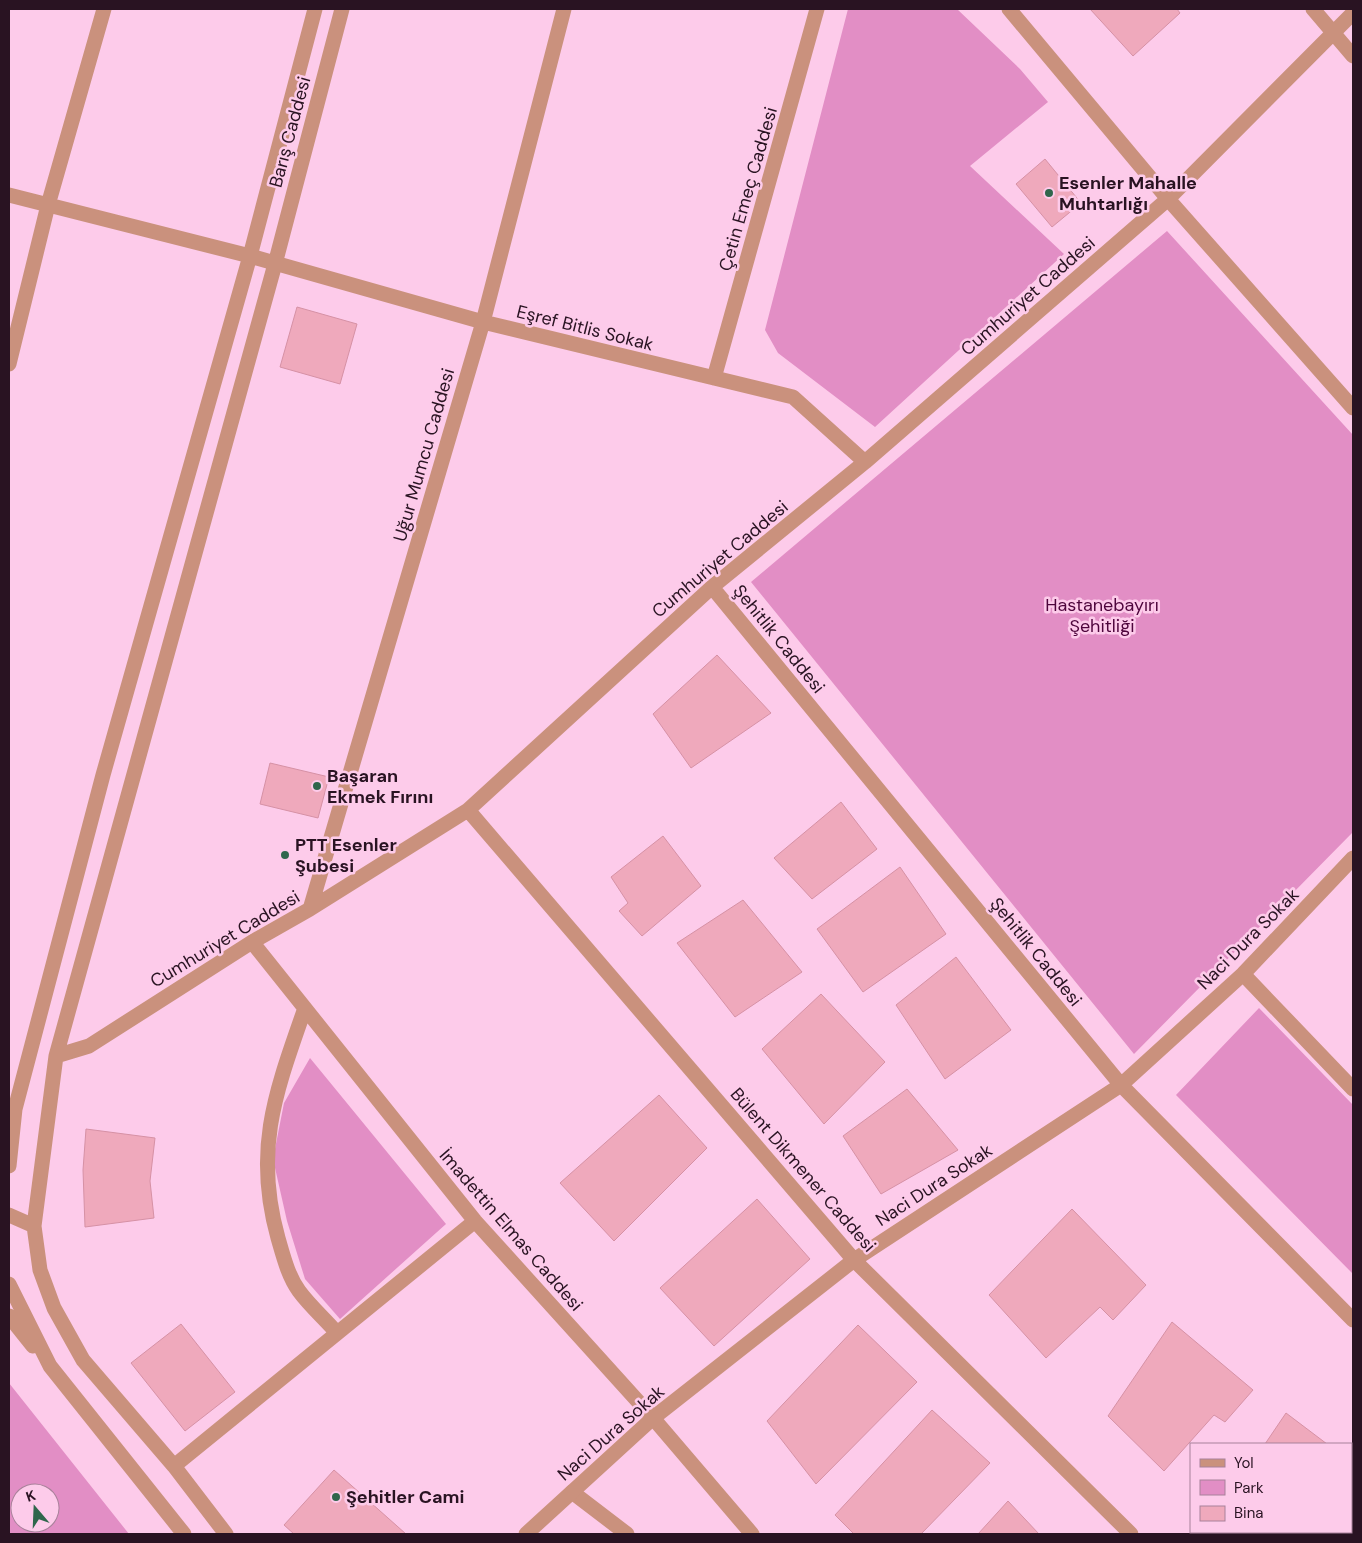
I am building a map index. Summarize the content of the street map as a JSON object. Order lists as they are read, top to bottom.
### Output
{
  "streets": {
    "street": [
      "Barış Caddesi",
      "Çetin Emeç Caddesi",
      "Cumhuriyet Caddesi",
      "Eşref Bitlis Sokak",
      "Uğur Mumcu Caddesi",
      "Şehitlik Caddesi",
      "Naci Dura Sokak",
      "Bülent Dikmener Caddesi",
      "İmadettin Elmas Caddesi"
    ]
  },
  "crossings": [
    ["Barış Caddesi", "Cumhuriyet Caddesi"],
    ["Barış Caddesi", "Eşref Bitlis Sokak"],
    ["Çetin Emeç Caddesi", "Eşref Bitlis Sokak"],
    ["Cumhuriyet Caddesi", "Eşref Bitlis Sokak"],
    ["Cumhuriyet Caddesi", "Uğur Mumcu Caddesi"],
    ["Cumhuriyet Caddesi", "Şehitlik Caddesi"],
    ["Cumhuriyet Caddesi", "Bülent Dikmener Caddesi"],
    ["Cumhuriyet Caddesi", "İmadettin Elmas Caddesi"],
    ["Eşref Bitlis Sokak", "Uğur Mumcu Caddesi"],
    ["Şehitlik Caddesi", "Naci Dura Sokak"],
    ["Naci Dura Sokak", "Bülent Dikmener Caddesi"],
    ["Naci Dura Sokak", "İmadettin Elmas Caddesi"]
  ],
  "parks": ["Hastanebayırı Şehitliği"],
  "places": [
    "Esenler Mahalle Muhtarlığı",
    "Başaran Ekmek Fırını",
    "PTT Esenler Şubesi",
    "Şehitler Cami"
  ],
  "legend": ["Yol", "Park", "Bina"],
  "north": "top"
}
